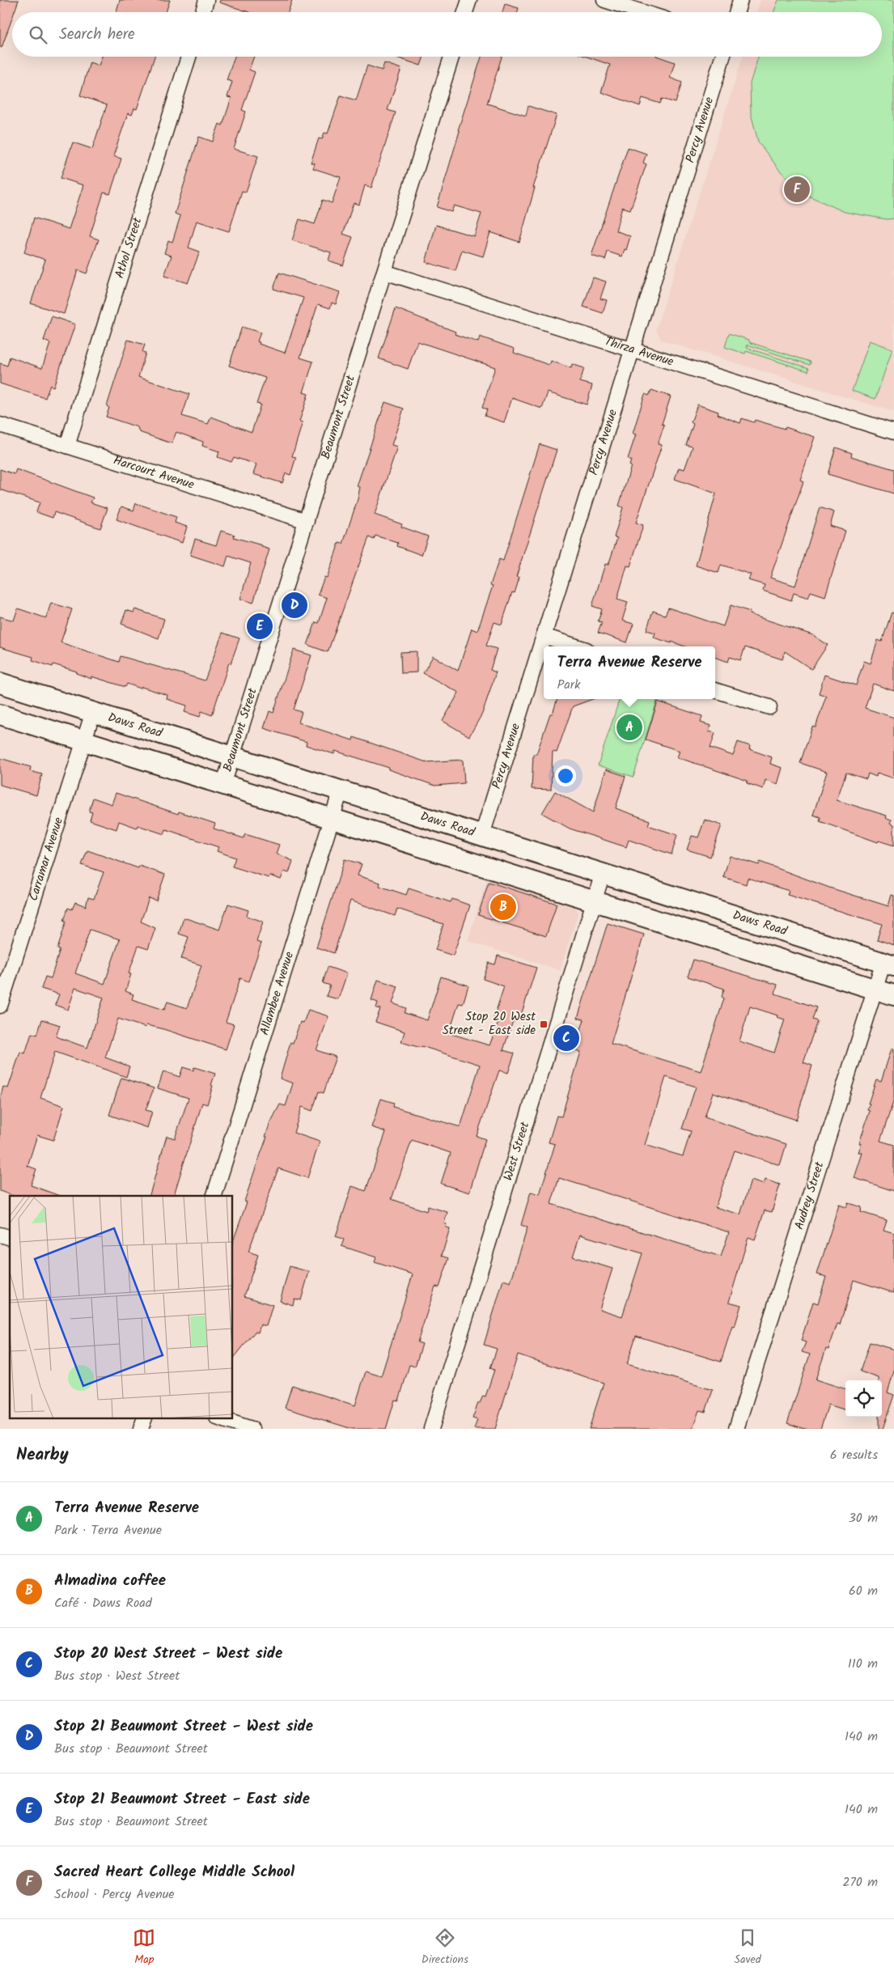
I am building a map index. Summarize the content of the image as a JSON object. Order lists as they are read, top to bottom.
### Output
{
  "streets": {
    "main road": ["Daws Road"],
    "street": [
      "Percy Avenue",
      "Athol Street",
      "Thirza Avenue",
      "Beaumont Street",
      "Harcourt Avenue",
      "Carramar Avenue",
      "Allambee Avenue",
      "West Street",
      "Audrey Street"
    ]
  },
  "crossings": [
    ["Percy Avenue", "Thirza Avenue"],
    ["Percy Avenue", "Daws Road"],
    ["Athol Street", "Harcourt Avenue"],
    ["Thirza Avenue", "Beaumont Street"],
    ["Beaumont Street", "Harcourt Avenue"],
    ["Beaumont Street", "Daws Road"],
    ["Daws Road", "Carramar Avenue"],
    ["Daws Road", "Allambee Avenue"],
    ["Daws Road", "West Street"],
    ["Daws Road", "Audrey Street"]
  ],
  "places": {
    "transit": ["Stop 20 West Street - East side"]
  },
  "page": {
    "search": "Search here",
    "pins": [
      "F",
      "D",
      "E",
      "A",
      "B",
      "C"
    ],
    "popup": ["Terra Avenue Reserve", "Park"],
    "heading": ["Nearby", "6 results"],
    "list": [
      {
        "mark": "A",
        "name": "Terra Avenue Reserve",
        "note": "Park · Terra Avenue",
        "value": "30 m"
      },
      {
        "mark": "B",
        "name": "Almadina coffee",
        "note": "Café · Daws Road",
        "value": "60 m"
      },
      {
        "mark": "C",
        "name": "Stop 20 West Street - West side",
        "note": "Bus stop · West Street",
        "value": "110 m"
      },
      {
        "mark": "D",
        "name": "Stop 21 Beaumont Street - West side",
        "note": "Bus stop · Beaumont Street",
        "value": "140 m"
      },
      {
        "mark": "E",
        "name": "Stop 21 Beaumont Street - East side",
        "note": "Bus stop · Beaumont Street",
        "value": "140 m"
      },
      {
        "mark": "F",
        "name": "Sacred Heart College Middle School",
        "note": "School · Percy Avenue",
        "value": "270 m"
      }
    ],
    "nav": ["Map", "Directions", "Saved"]
  }
}
